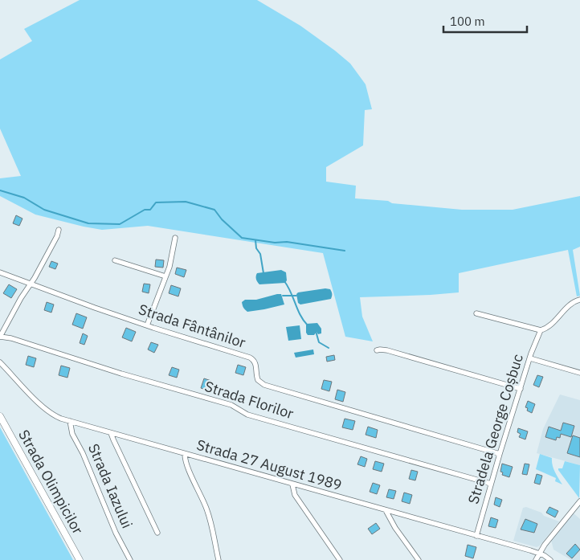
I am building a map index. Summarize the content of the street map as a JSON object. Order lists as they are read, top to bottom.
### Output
{
  "streets": {
    "main road": ["Strada Olimpicilor"],
    "street": [
      "Strada Fântânilor",
      "Strada Florilor",
      "Stradela George Coșbuc",
      "Strada 27 August 1989",
      "Strada Iazului"
    ]
  },
  "crossings": [
    ["Strada Fântânilor", "Stradela George Coșbuc"],
    ["Strada Florilor", "Stradela George Coșbuc"],
    ["Stradela George Coșbuc", "Strada 27 August 1989"],
    ["Strada 27 August 1989", "Strada Iazului"]
  ],
  "scale_bar": "100 m"
}
